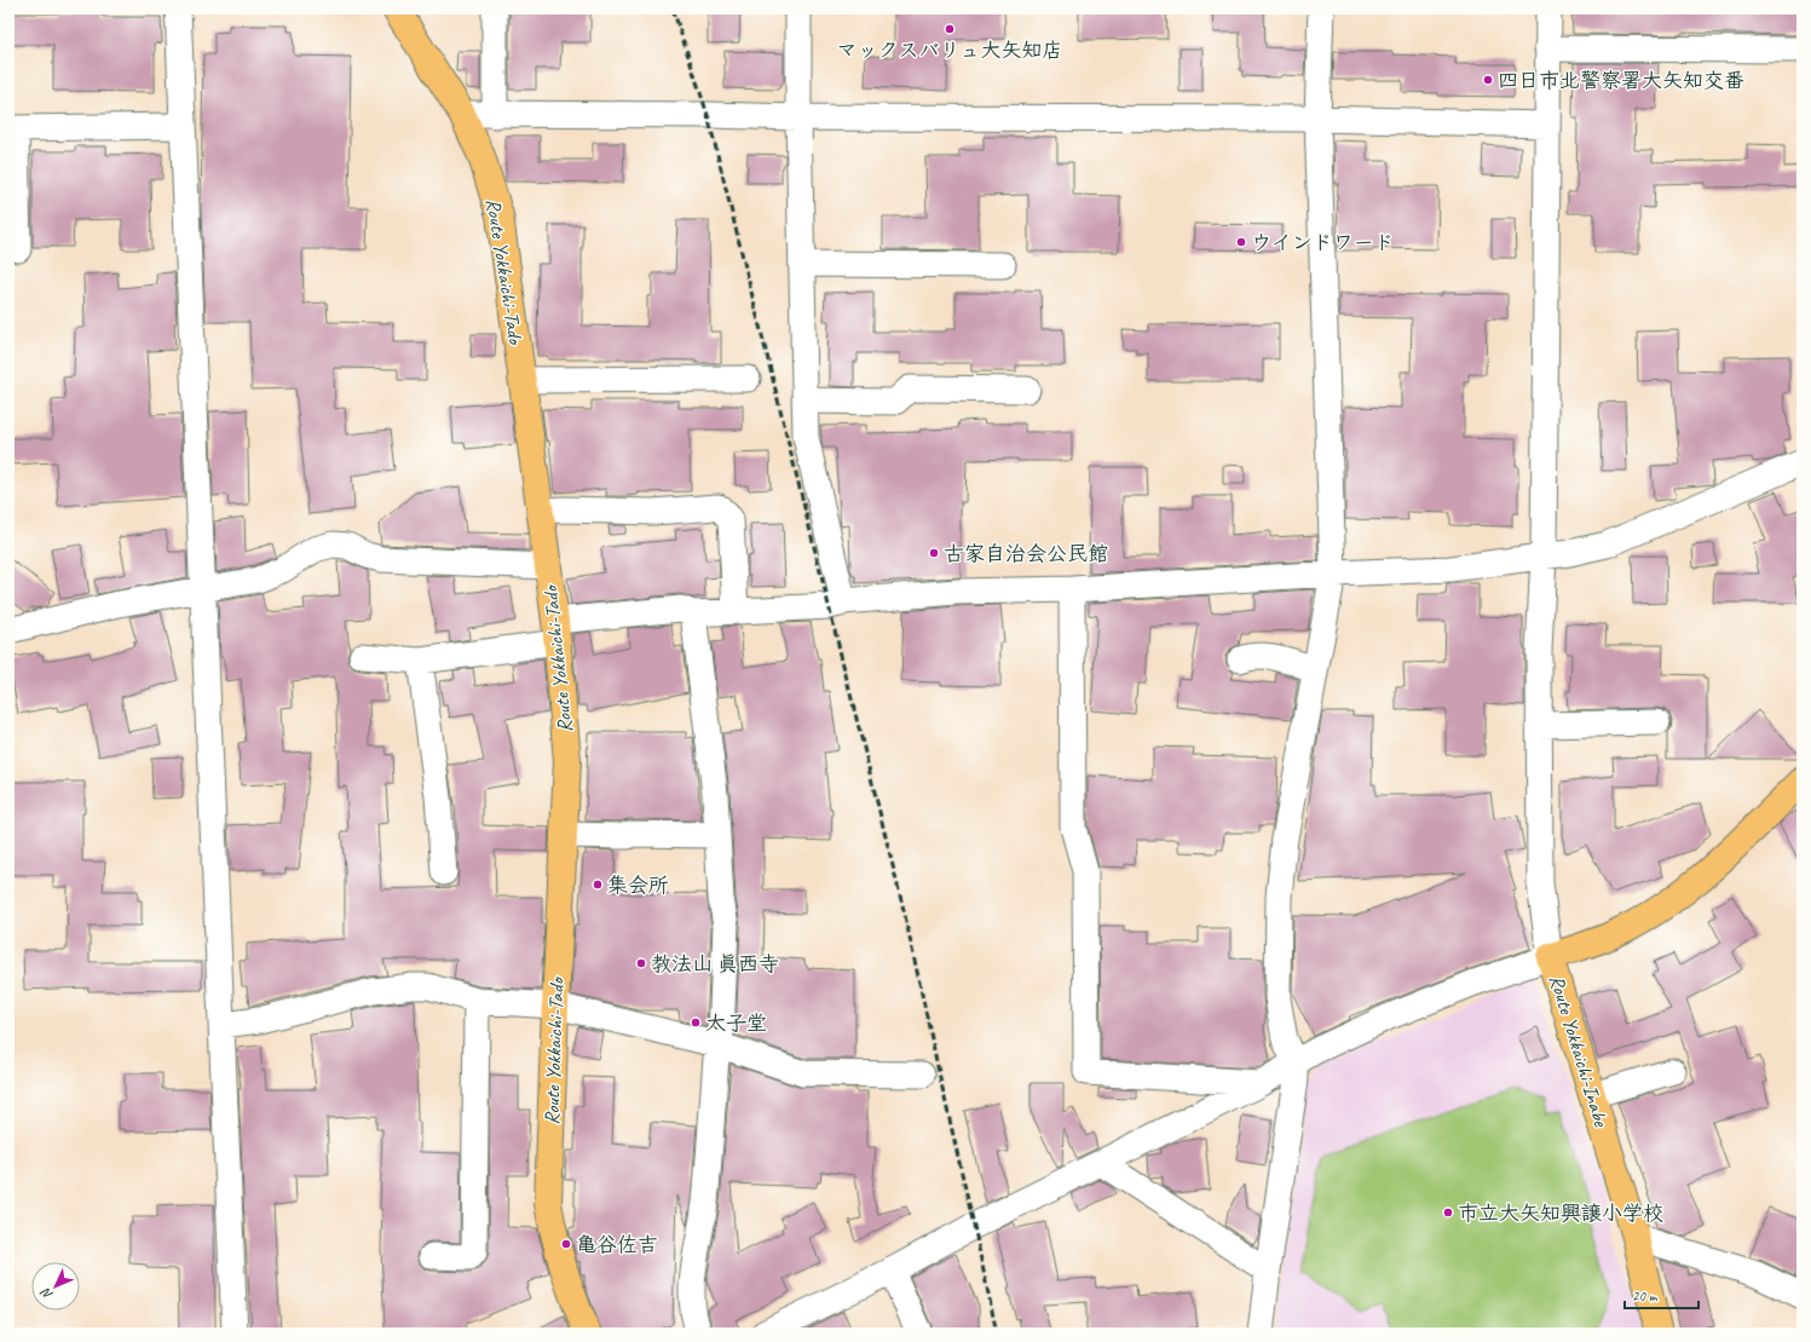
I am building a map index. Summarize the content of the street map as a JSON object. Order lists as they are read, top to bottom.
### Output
{
  "streets": {
    "main road": ["Route Yokkaichi-Tado", "Route Yokkaichi-Inabe"]
  },
  "places": [
    "マックスバリュ大矢知店",
    "四日市北警察署大矢知交番",
    "ウインドワード",
    "古家自治会公民館",
    "集会所",
    "教法山 眞西寺",
    "太子堂",
    "市立大矢知興譲小学校",
    "亀谷佐吉"
  ],
  "scale_bar": "20 m",
  "north": "bottom left"
}
